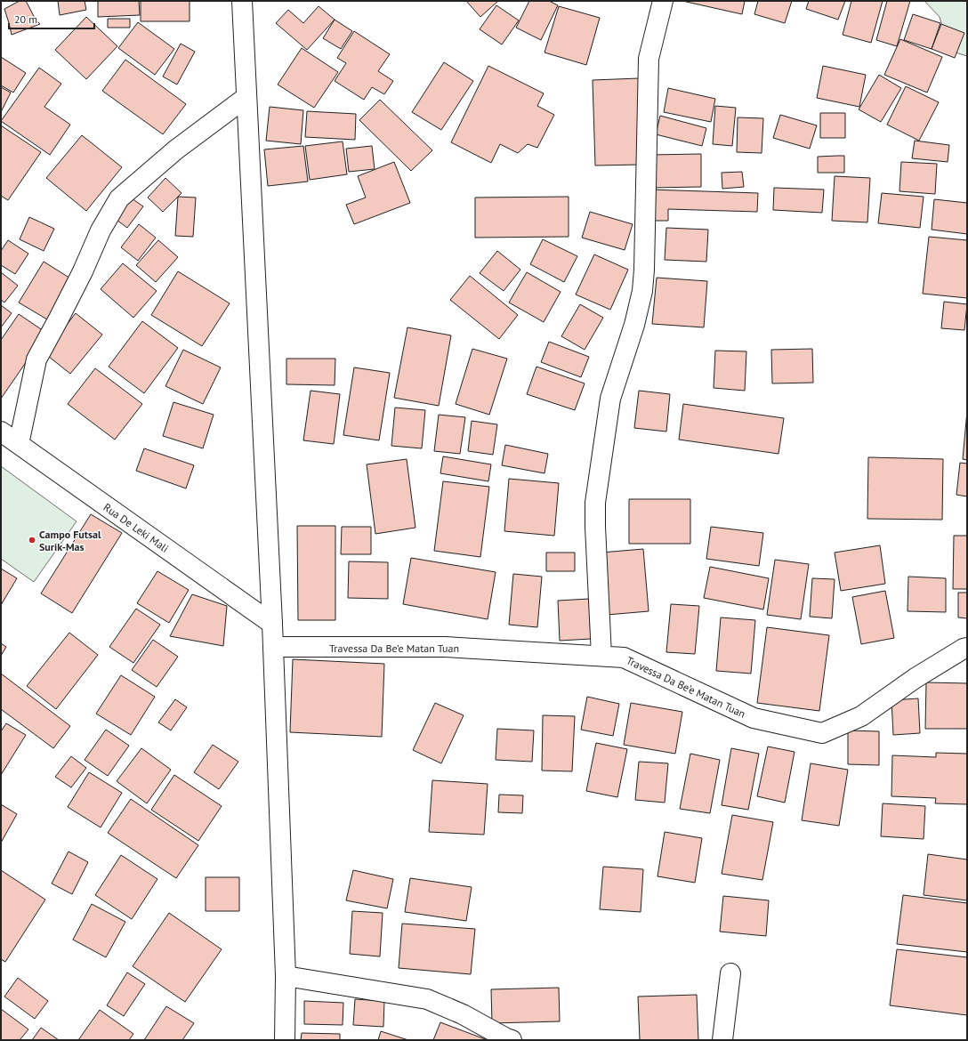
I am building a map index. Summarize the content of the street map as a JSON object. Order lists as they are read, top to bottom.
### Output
{
  "streets": {
    "street": ["Rua De Leki Mali", "Travessa Da Be’e Matan Tuan"]
  },
  "places": ["Campo Futsal Surik-Mas"],
  "scale_bar": "20 m"
}
